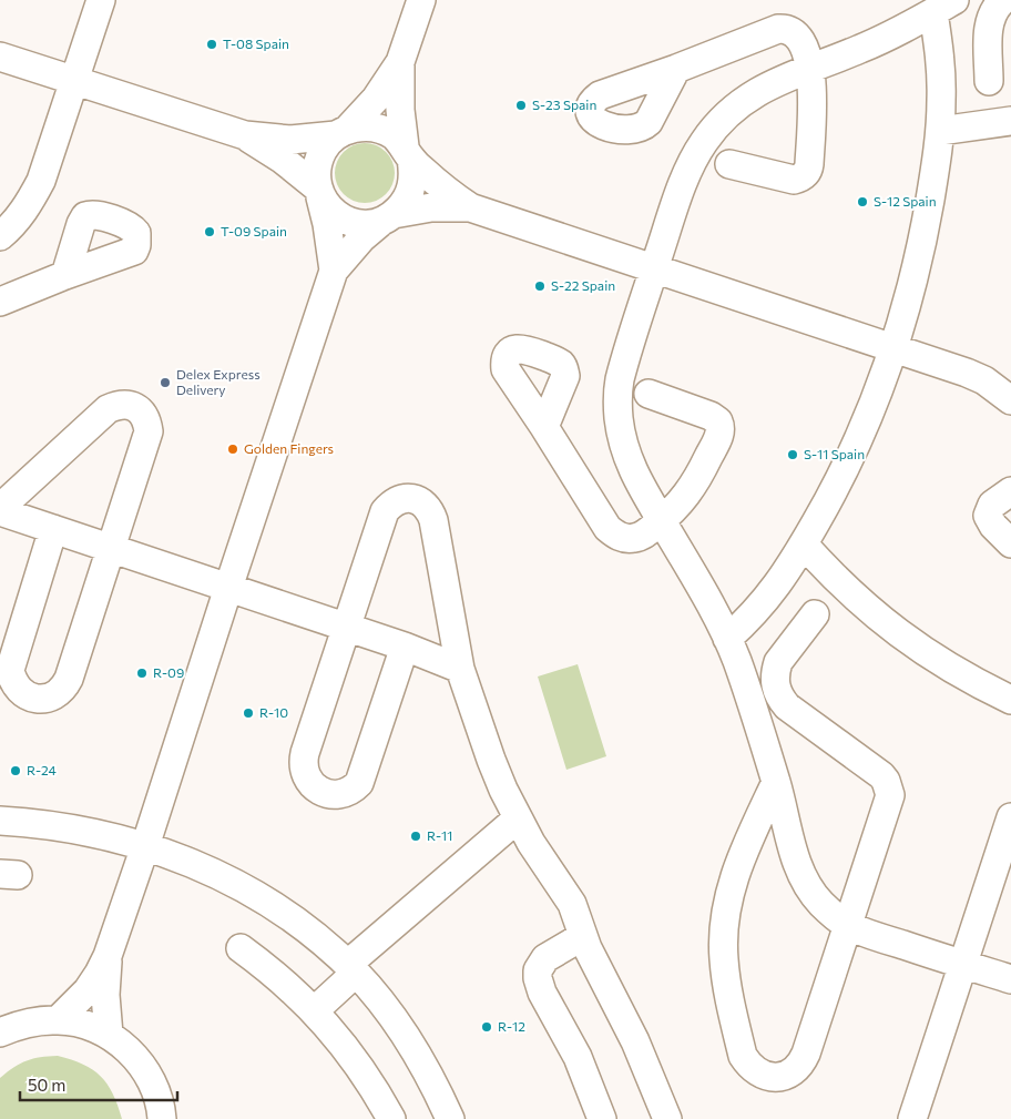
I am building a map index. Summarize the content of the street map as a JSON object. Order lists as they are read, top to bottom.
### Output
{
  "places": [
    "T-08 Spain",
    "S-23 Spain",
    "S-12 Spain",
    "T-09 Spain",
    "S-22 Spain",
    "Delex Express Delivery",
    "Golden Fingers",
    "S-11 Spain",
    "R-09",
    "R-10",
    "R-24",
    "R-11",
    "R-12"
  ],
  "scale_bar": "50 m"
}
